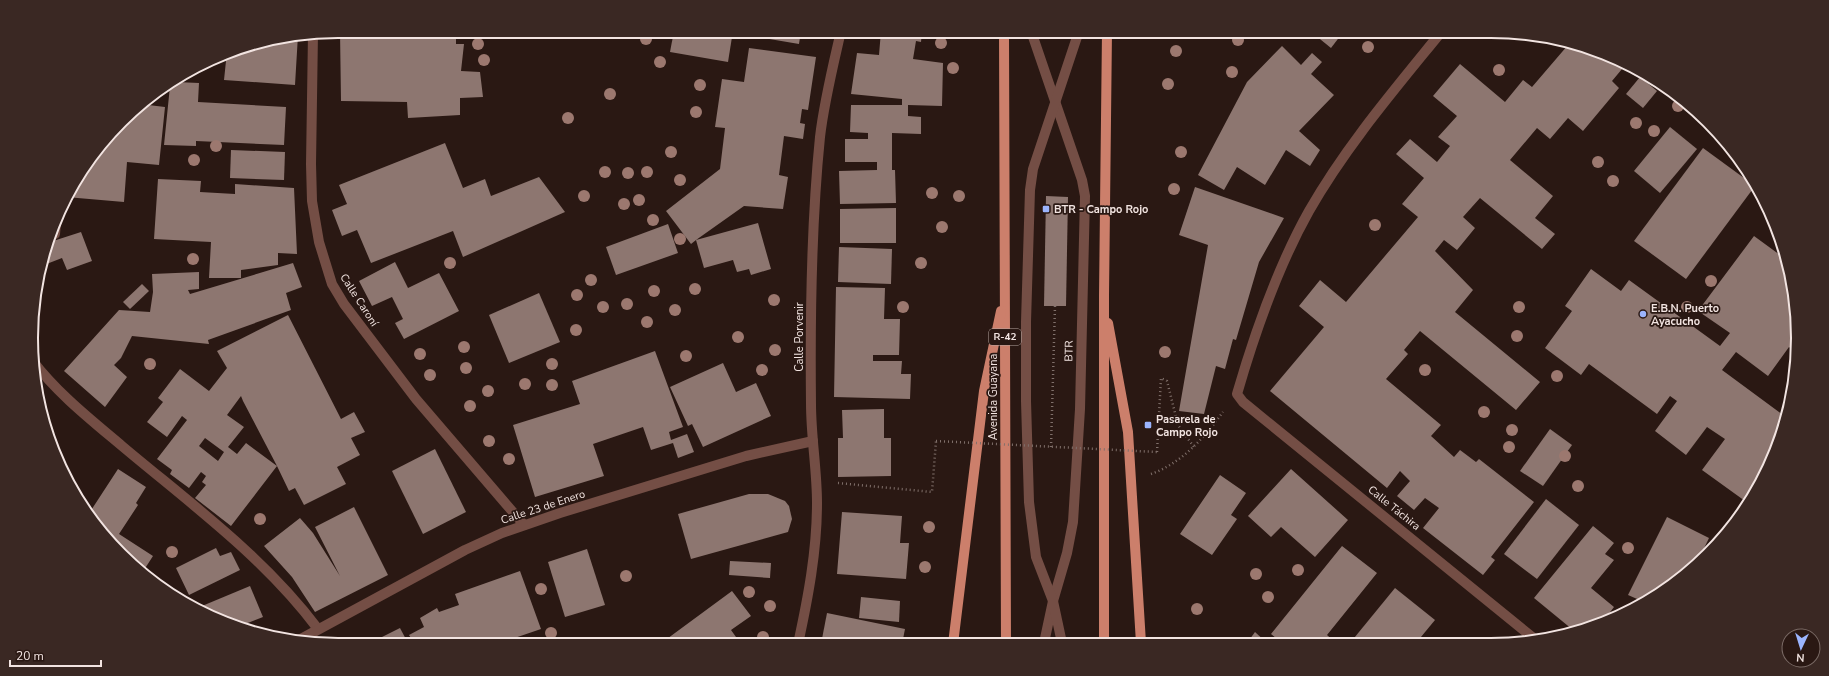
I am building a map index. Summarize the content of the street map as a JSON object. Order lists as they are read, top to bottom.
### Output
{
  "streets": {
    "main road": ["R-42", "Avenida Guayana"],
    "street": [
      "Calle Caroní",
      "Calle Porvenir",
      "BTR",
      "Calle 23 de Enero",
      "Calle Táchira"
    ]
  },
  "crossings": [
    ["Calle Caroní", "Calle 23 de Enero"],
    ["Calle Porvenir", "Calle 23 de Enero"]
  ],
  "places": {
    "transit": ["BTR - Campo Rojo", "Pasarela de Campo Rojo"],
    "other": ["E.B.N. Puerto Ayacucho"]
  },
  "scale_bar": "20 m",
  "north": "bottom"
}
